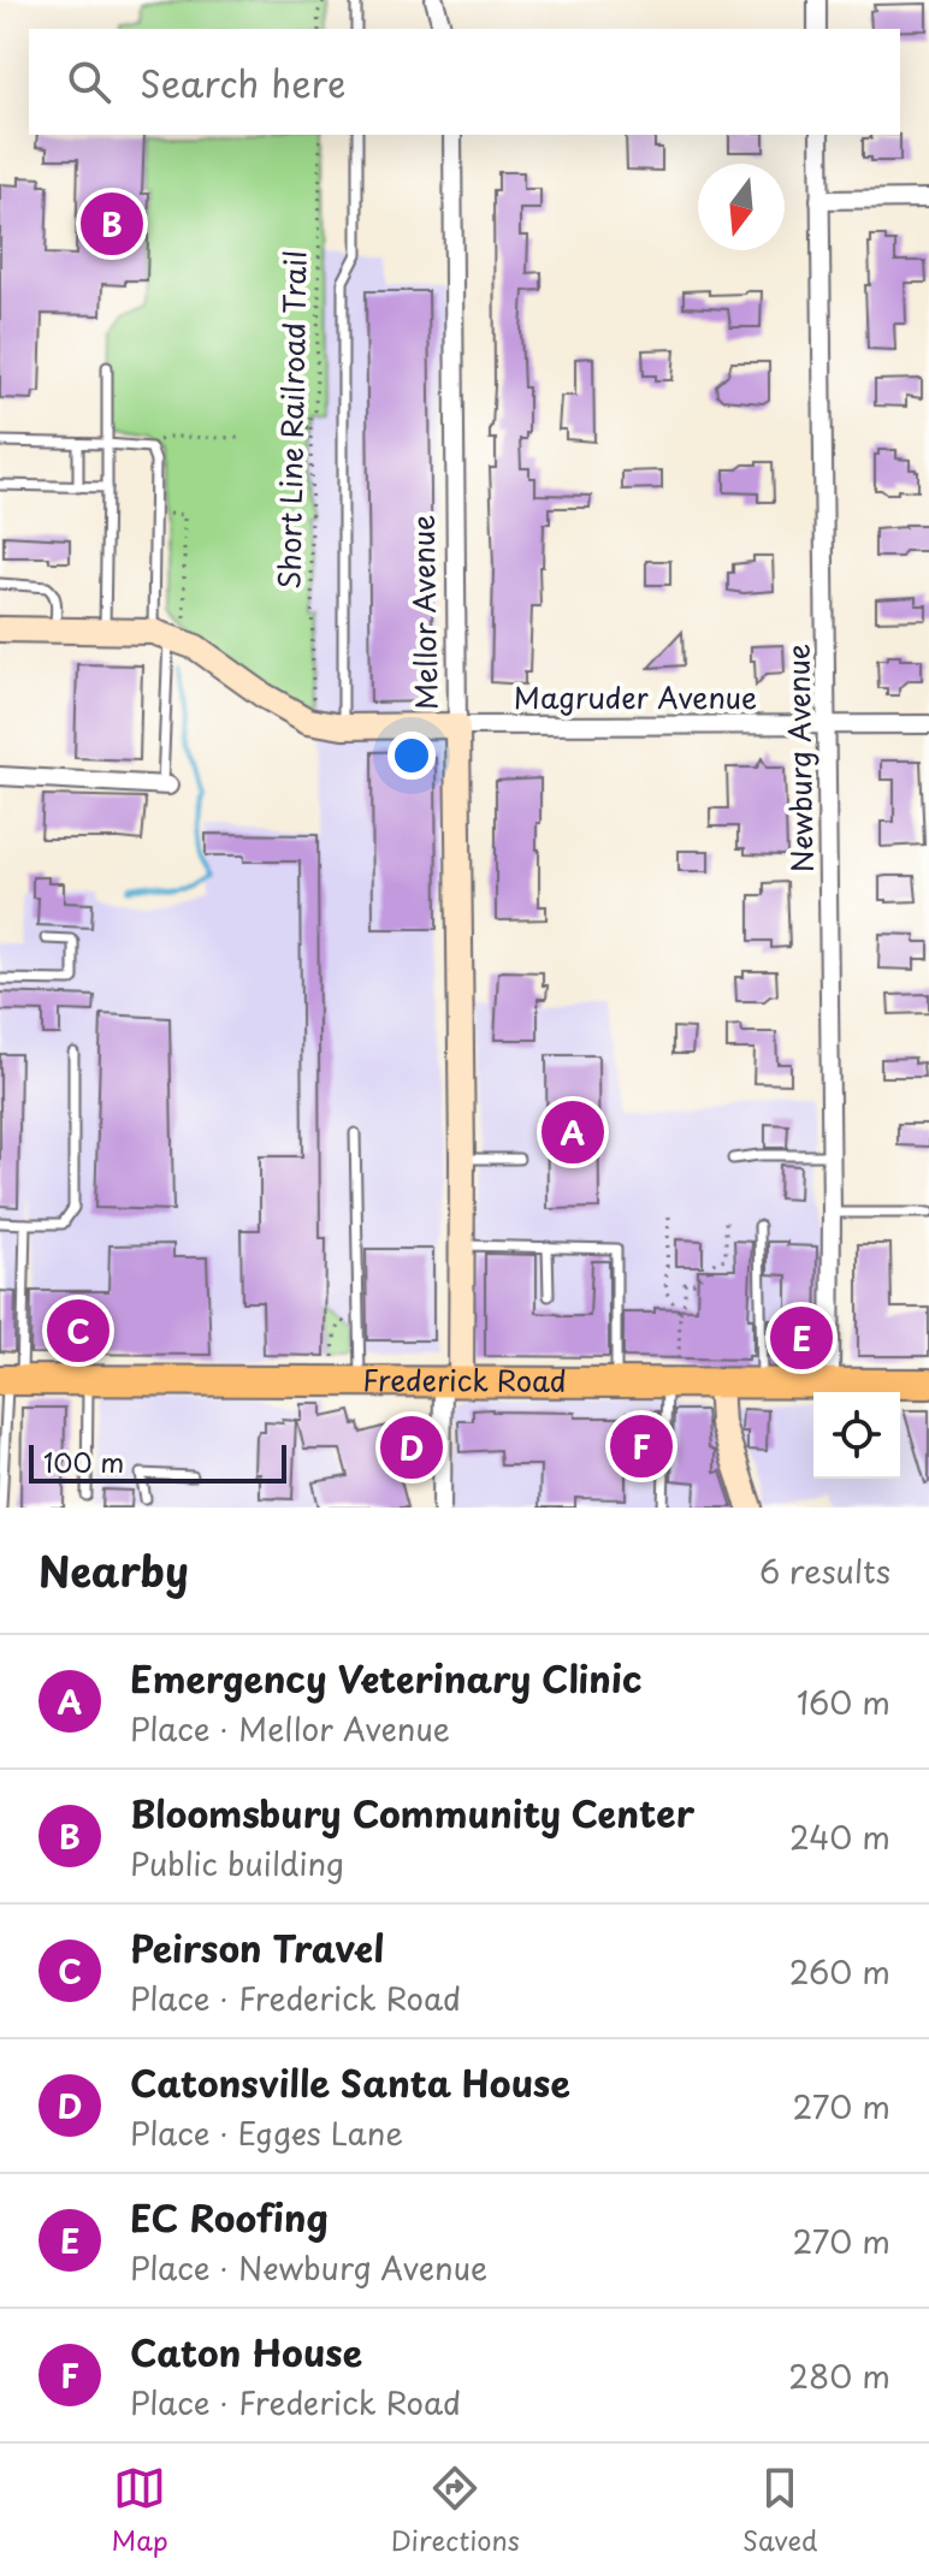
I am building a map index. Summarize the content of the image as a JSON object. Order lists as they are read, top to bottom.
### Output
{
  "streets": {
    "main road": ["Frederick Road"],
    "street": ["Mellor Avenue", "Magruder Avenue", "Newburg Avenue"],
    "path": ["Short Line Railroad Trail"]
  },
  "crossings": [
    ["Mellor Avenue", "Magruder Avenue"],
    ["Mellor Avenue", "Frederick Road"],
    ["Magruder Avenue", "Newburg Avenue"],
    ["Newburg Avenue", "Frederick Road"]
  ],
  "scale_bar": "100 m",
  "north": "bottom",
  "page": {
    "search": "Search here",
    "pins": [
      "B",
      "A",
      "C",
      "E",
      "F",
      "D"
    ],
    "scale": "100 m",
    "heading": ["Nearby", "6 results"],
    "list": [
      {
        "mark": "A",
        "name": "Emergency Veterinary Clinic",
        "note": "Place · Mellor Avenue",
        "value": "160 m"
      },
      {
        "mark": "B",
        "name": "Bloomsbury Community Center",
        "note": "Public building",
        "value": "240 m"
      },
      {
        "mark": "C",
        "name": "Peirson Travel",
        "note": "Place · Frederick Road",
        "value": "260 m"
      },
      {
        "mark": "D",
        "name": "Catonsville Santa House",
        "note": "Place · Egges Lane",
        "value": "270 m"
      },
      {
        "mark": "E",
        "name": "EC Roofing",
        "note": "Place · Newburg Avenue",
        "value": "270 m"
      },
      {
        "mark": "F",
        "name": "Caton House",
        "note": "Place · Frederick Road",
        "value": "280 m"
      }
    ],
    "nav": ["Map", "Directions", "Saved"]
  }
}
